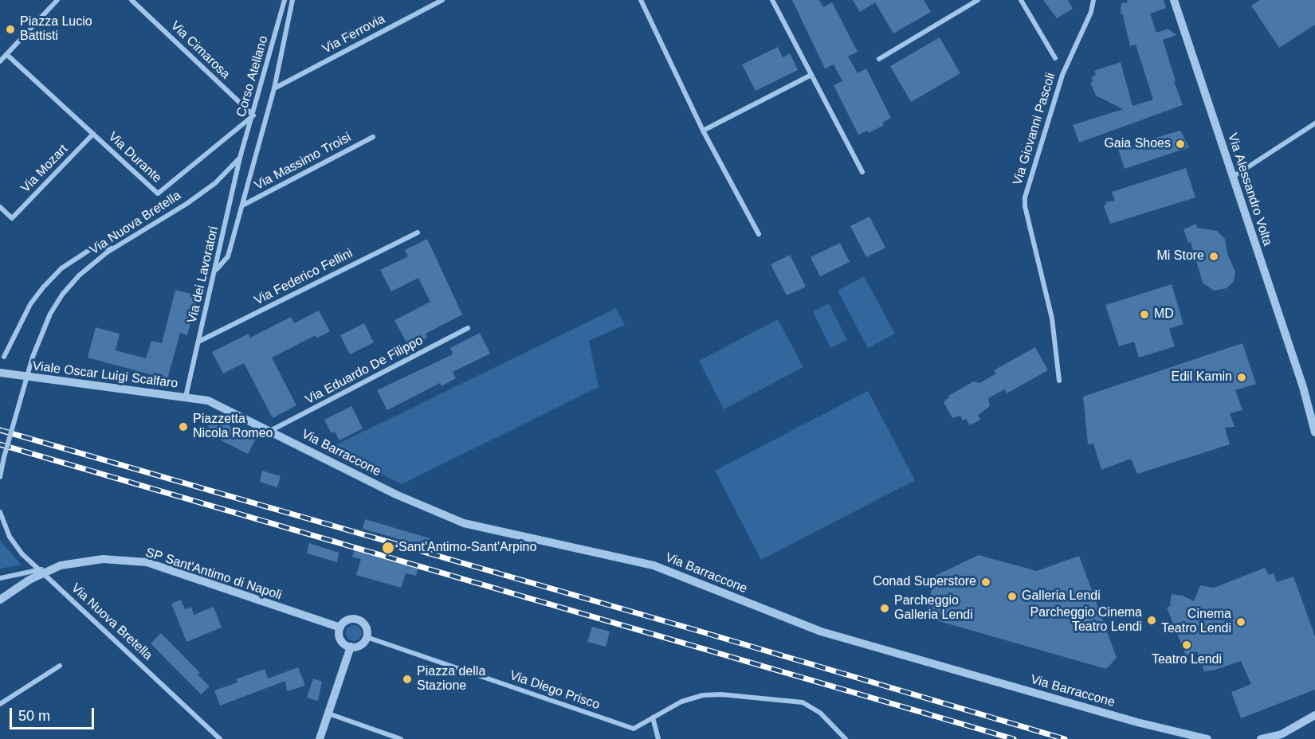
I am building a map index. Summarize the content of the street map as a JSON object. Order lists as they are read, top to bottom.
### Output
{
  "streets": {
    "street": [
      "Via Ferrovia",
      "Via Cimarosa",
      "Corso Atellano",
      "Via Giovanni Pascoli",
      "Via Durante",
      "Via Massimo Troisi",
      "Via Mozart",
      "Via Alessandro Volta",
      "Via Nuova Bretella",
      "Via dei Lavoratori",
      "Via Federico Fellini",
      "Via Eduardo De Filippo",
      "Viale Oscar Luigi Scalfaro",
      "Via Barraccone",
      "SP Sant'Antimo di Napoli",
      "Via Diego Prisco"
    ]
  },
  "crossings": [
    ["Via Cimarosa", "Corso Atellano"],
    ["Via Cimarosa", "Via Durante"],
    ["Corso Atellano", "Via Durante"],
    ["Corso Atellano", "Via Nuova Bretella"],
    ["Corso Atellano", "Via dei Lavoratori"],
    ["Via Durante", "Via Mozart"],
    ["Via Nuova Bretella", "Via dei Lavoratori"],
    ["Via dei Lavoratori", "Via Federico Fellini"],
    ["Via dei Lavoratori", "Viale Oscar Luigi Scalfaro"],
    ["Via Eduardo De Filippo", "Via Barraccone"],
    ["Viale Oscar Luigi Scalfaro", "Via Barraccone"],
    ["SP Sant'Antimo di Napoli", "Via Diego Prisco"]
  ],
  "places": [
    "Piazza Lucio Battisti",
    "Gaia Shoes",
    "Mi Store",
    "MD",
    "Edil Kamin",
    "Piazzetta Nicola Romeo",
    "Sant'Antimo-Sant'Arpino",
    "Conad Superstore",
    "Galleria Lendi",
    "Parcheggio Galleria Lendi",
    "Parcheggio Cinema Teatro Lendi",
    "Cinema Teatro Lendi",
    "Teatro Lendi",
    "Piazza della Stazione"
  ],
  "scale_bar": "50 m"
}
